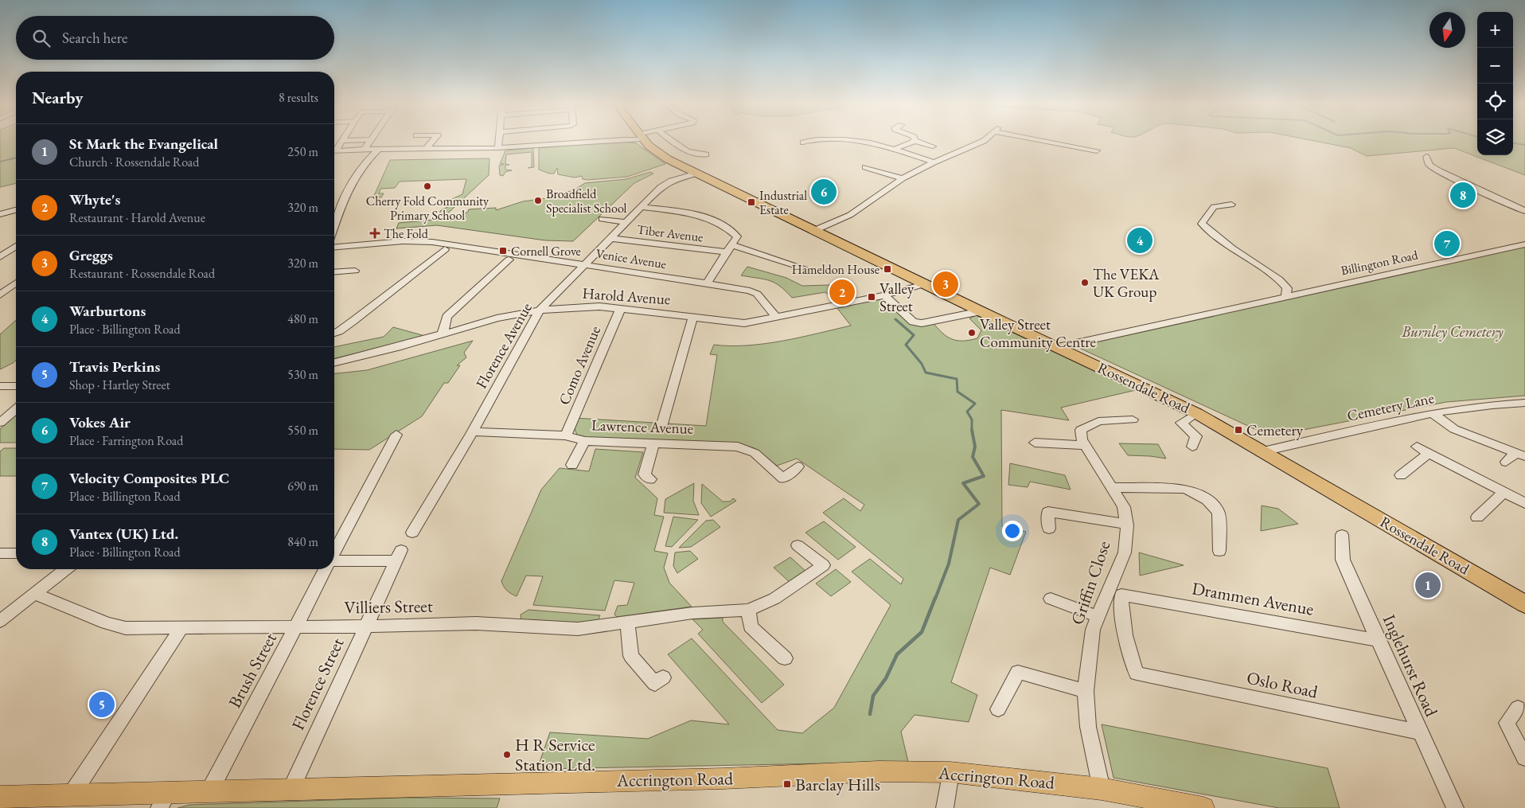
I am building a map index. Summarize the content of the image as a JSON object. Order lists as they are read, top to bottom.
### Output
{
  "streets": {
    "highway": ["Rossendale Road"],
    "main road": ["Accrington Road"],
    "street": [
      "Tiber Avenue",
      "Venice Avenue",
      "Billington Road",
      "Harold Avenue",
      "Florence Avenue",
      "Como Avenue",
      "Cemetery Lane",
      "Lawrence Avenue",
      "Griffin Close",
      "Drammen Avenue",
      "Villiers Street",
      "Inglehurst Road",
      "Brush Street",
      "Florence Street",
      "Oslo Road"
    ]
  },
  "crossings": [
    ["Tiber Avenue", "Florence Avenue"],
    ["Venice Avenue", "Harold Avenue"],
    ["Venice Avenue", "Florence Avenue"],
    ["Billington Road", "Rossendale Road"],
    ["Harold Avenue", "Florence Avenue"],
    ["Harold Avenue", "Como Avenue"],
    ["Harold Avenue", "Rossendale Road"],
    ["Florence Avenue", "Rossendale Road"],
    ["Florence Avenue", "Lawrence Avenue"],
    ["Como Avenue", "Lawrence Avenue"],
    ["Rossendale Road", "Cemetery Lane"],
    ["Griffin Close", "Accrington Road"],
    ["Drammen Avenue", "Inglehurst Road"],
    ["Drammen Avenue", "Oslo Road"],
    ["Villiers Street", "Brush Street"],
    ["Villiers Street", "Florence Street"],
    ["Inglehurst Road", "Oslo Road"],
    ["Brush Street", "Accrington Road"],
    ["Florence Street", "Accrington Road"]
  ],
  "parks": ["Burnley Cemetery"],
  "places": {
    "other": [
      "Cherry Fold Community Primary School",
      "Broadfield Specialist School",
      "The VEKA UK Group",
      "Valley Street Community Centre",
      "H R Service Station Ltd."
    ],
    "transit": [
      "Industrial Estate",
      "Cornell Grove",
      "Hameldon House",
      "Valley Street",
      "Cemetery",
      "Barclay Hills"
    ],
    "health": ["The Fold"]
  },
  "north": "bottom",
  "page": {
    "map_buttons": ["+", "−"],
    "search": "Search here",
    "heading": ["Nearby", "8 results"],
    "list": [
      {
        "mark": "1",
        "name": "St Mark the Evangelical",
        "note": "Church · Rossendale Road",
        "value": "250 m"
      },
      {
        "mark": "2",
        "name": "Whyte's",
        "note": "Restaurant · Harold Avenue",
        "value": "320 m"
      },
      {
        "mark": "3",
        "name": "Greggs",
        "note": "Restaurant · Rossendale Road",
        "value": "320 m"
      },
      {
        "mark": "4",
        "name": "Warburtons",
        "note": "Place · Billington Road",
        "value": "480 m"
      },
      {
        "mark": "5",
        "name": "Travis Perkins",
        "note": "Shop · Hartley Street",
        "value": "530 m"
      },
      {
        "mark": "6",
        "name": "Vokes Air",
        "note": "Place · Farrington Road",
        "value": "550 m"
      },
      {
        "mark": "7",
        "name": "Velocity Composites PLC",
        "note": "Place · Billington Road",
        "value": "690 m"
      },
      {
        "mark": "8",
        "name": "Vantex (UK) Ltd.",
        "note": "Place · Billington Road",
        "value": "840 m"
      }
    ],
    "pins": [
      "6",
      "8",
      "4",
      "7",
      "3",
      "2",
      "1",
      "5"
    ]
  }
}
